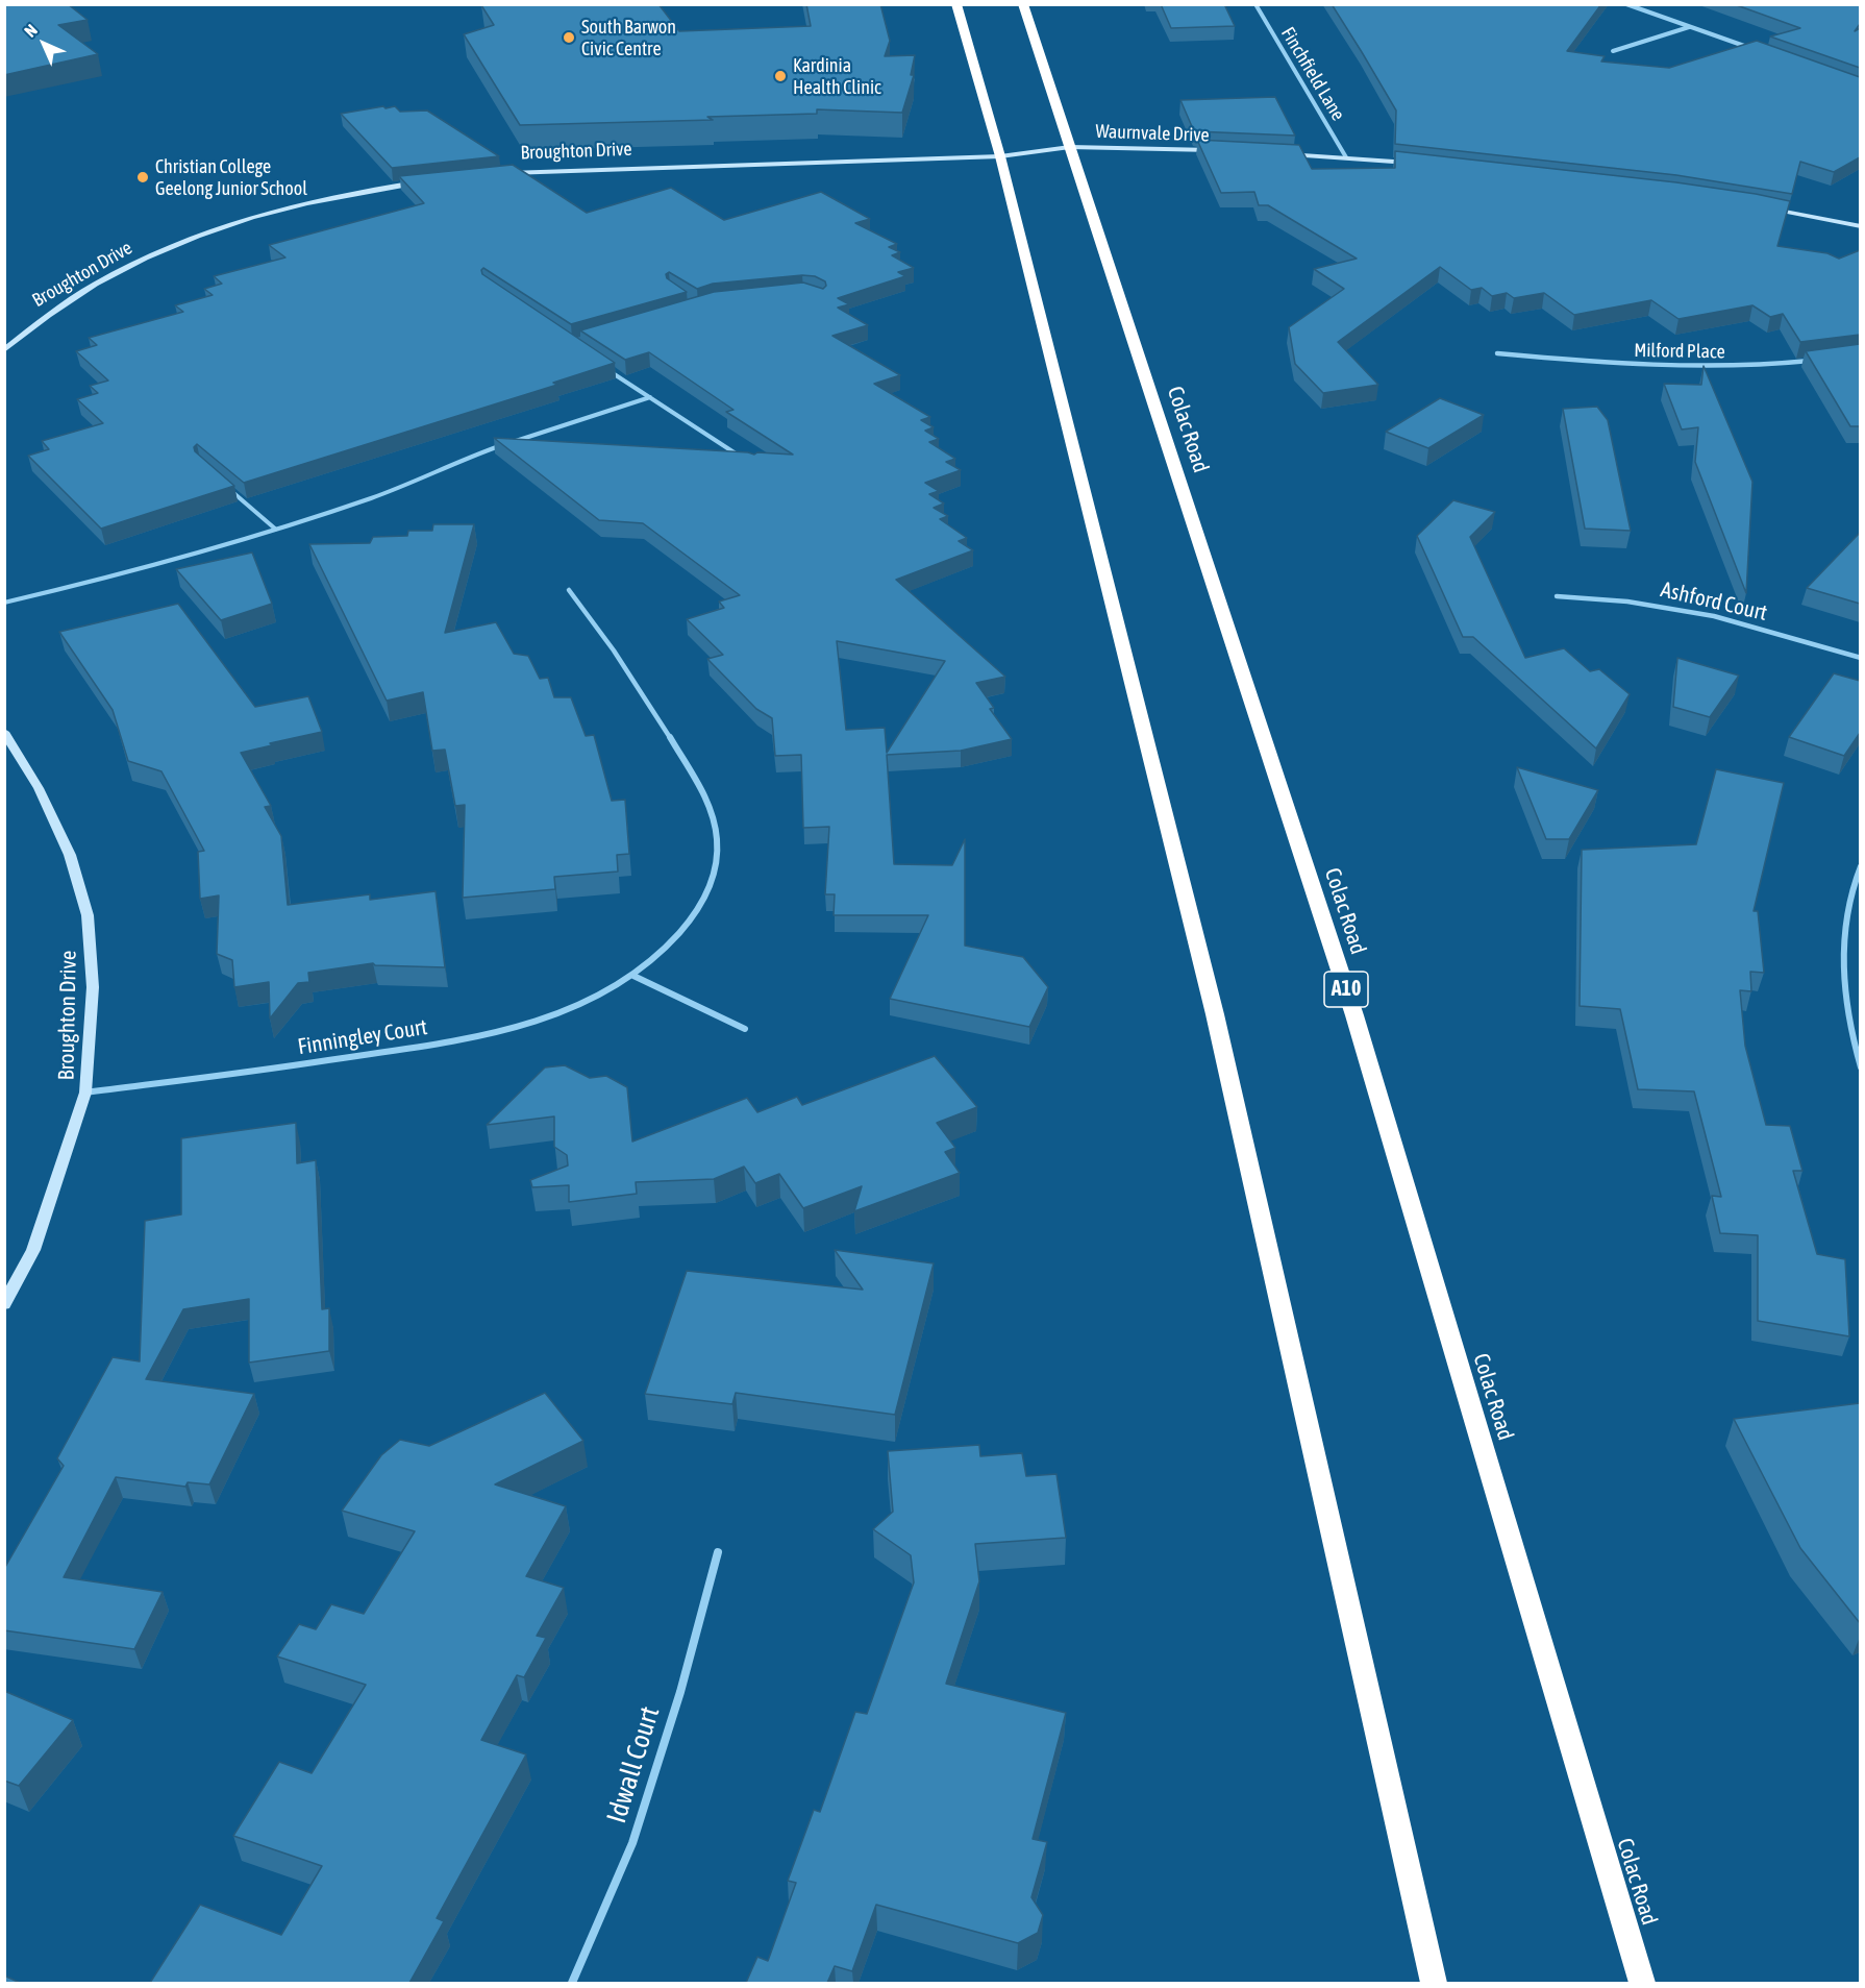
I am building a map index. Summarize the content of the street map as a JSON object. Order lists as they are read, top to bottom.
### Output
{
  "streets": {
    "highway": ["Colac Road", "A10"],
    "street": [
      "Finchfield Lane",
      "Waurnvale Drive",
      "Broughton Drive",
      "Milford Place",
      "Ashford Court",
      "Finningley Court",
      "Idwall Court"
    ]
  },
  "crossings": [
    ["Waurnvale Drive", "Broughton Drive"],
    ["Waurnvale Drive", "Colac Road"],
    ["Broughton Drive", "Finningley Court"]
  ],
  "places": ["South Barwon Civic Centre", "Kardinia Health Clinic", "Christian College Geelong Junior School"],
  "north": "top left"
}
